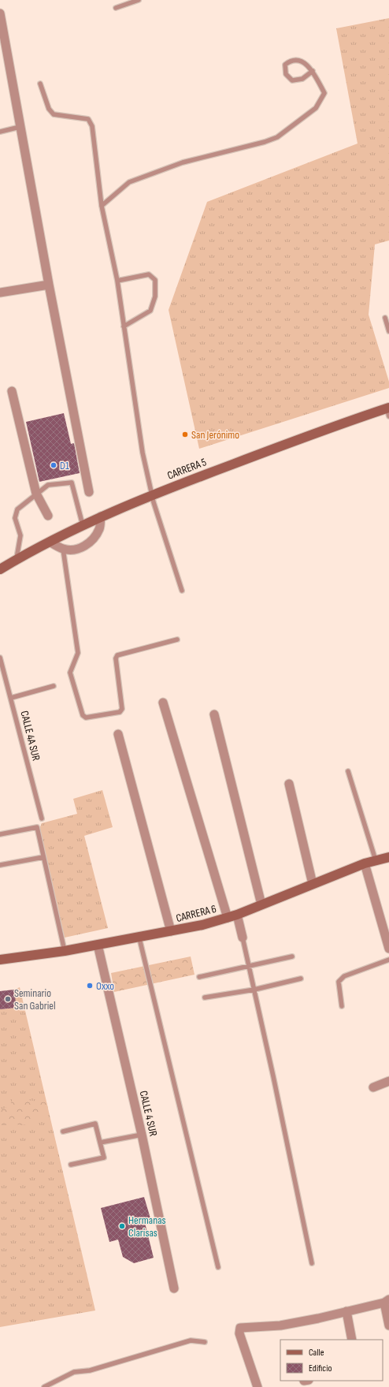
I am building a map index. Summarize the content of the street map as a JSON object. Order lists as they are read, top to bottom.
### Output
{
  "streets": {
    "main road": ["CARRERA 5", "CARRERA 6"],
    "street": ["CALLE 4 SUR"],
    "lane": ["CALLE 4A SUR"]
  },
  "crossings": [
    ["CARRERA 6", "CALLE 4 SUR"]
  ],
  "places": [
    "San Jerónimo",
    "D1",
    "Oxxo",
    "Seminario San Gabriel",
    "Hermanas Clarisas"
  ],
  "legend": ["Calle", "Edificio"]
}
